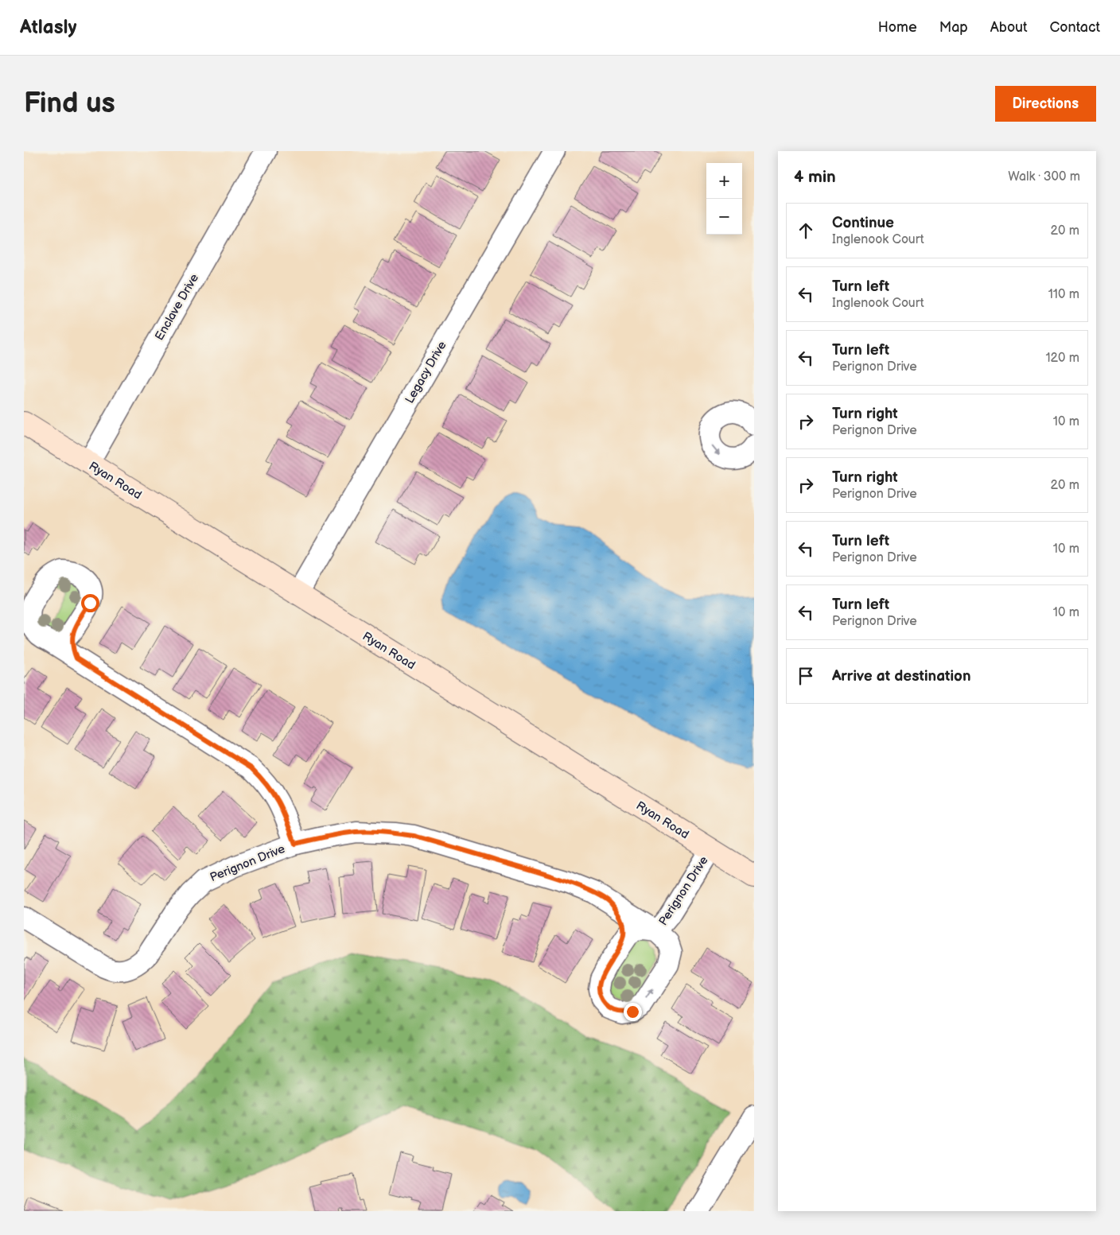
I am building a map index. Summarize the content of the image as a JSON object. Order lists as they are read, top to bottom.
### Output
{
  "streets": {
    "main road": ["Ryan Road"],
    "street": ["Enclave Drive", "Legacy Drive", "Perignon Drive"]
  },
  "crossings": [
    ["Enclave Drive", "Ryan Road"],
    ["Legacy Drive", "Ryan Road"],
    ["Ryan Road", "Perignon Drive"]
  ],
  "page": {
    "header": "Atlasly",
    "nav": [
      "Home",
      "Map",
      "About",
      "Contact"
    ],
    "buttons": "Directions",
    "title": "Find us",
    "heading": ["4 min", "Walk · 300 m"],
    "map_buttons": ["+", "−"],
    "list": [
      ["Continue", "Inglenook Court", "20 m"],
      ["Turn left", "Inglenook Court", "110 m"],
      ["Turn left", "Perignon Drive", "120 m"],
      ["Turn right", "Perignon Drive", "10 m"],
      ["Turn right", "Perignon Drive", "20 m"],
      ["Turn left", "Perignon Drive", "10 m"],
      ["Turn left", "Perignon Drive", "10 m"],
      "Arrive at destination"
    ]
  }
}
